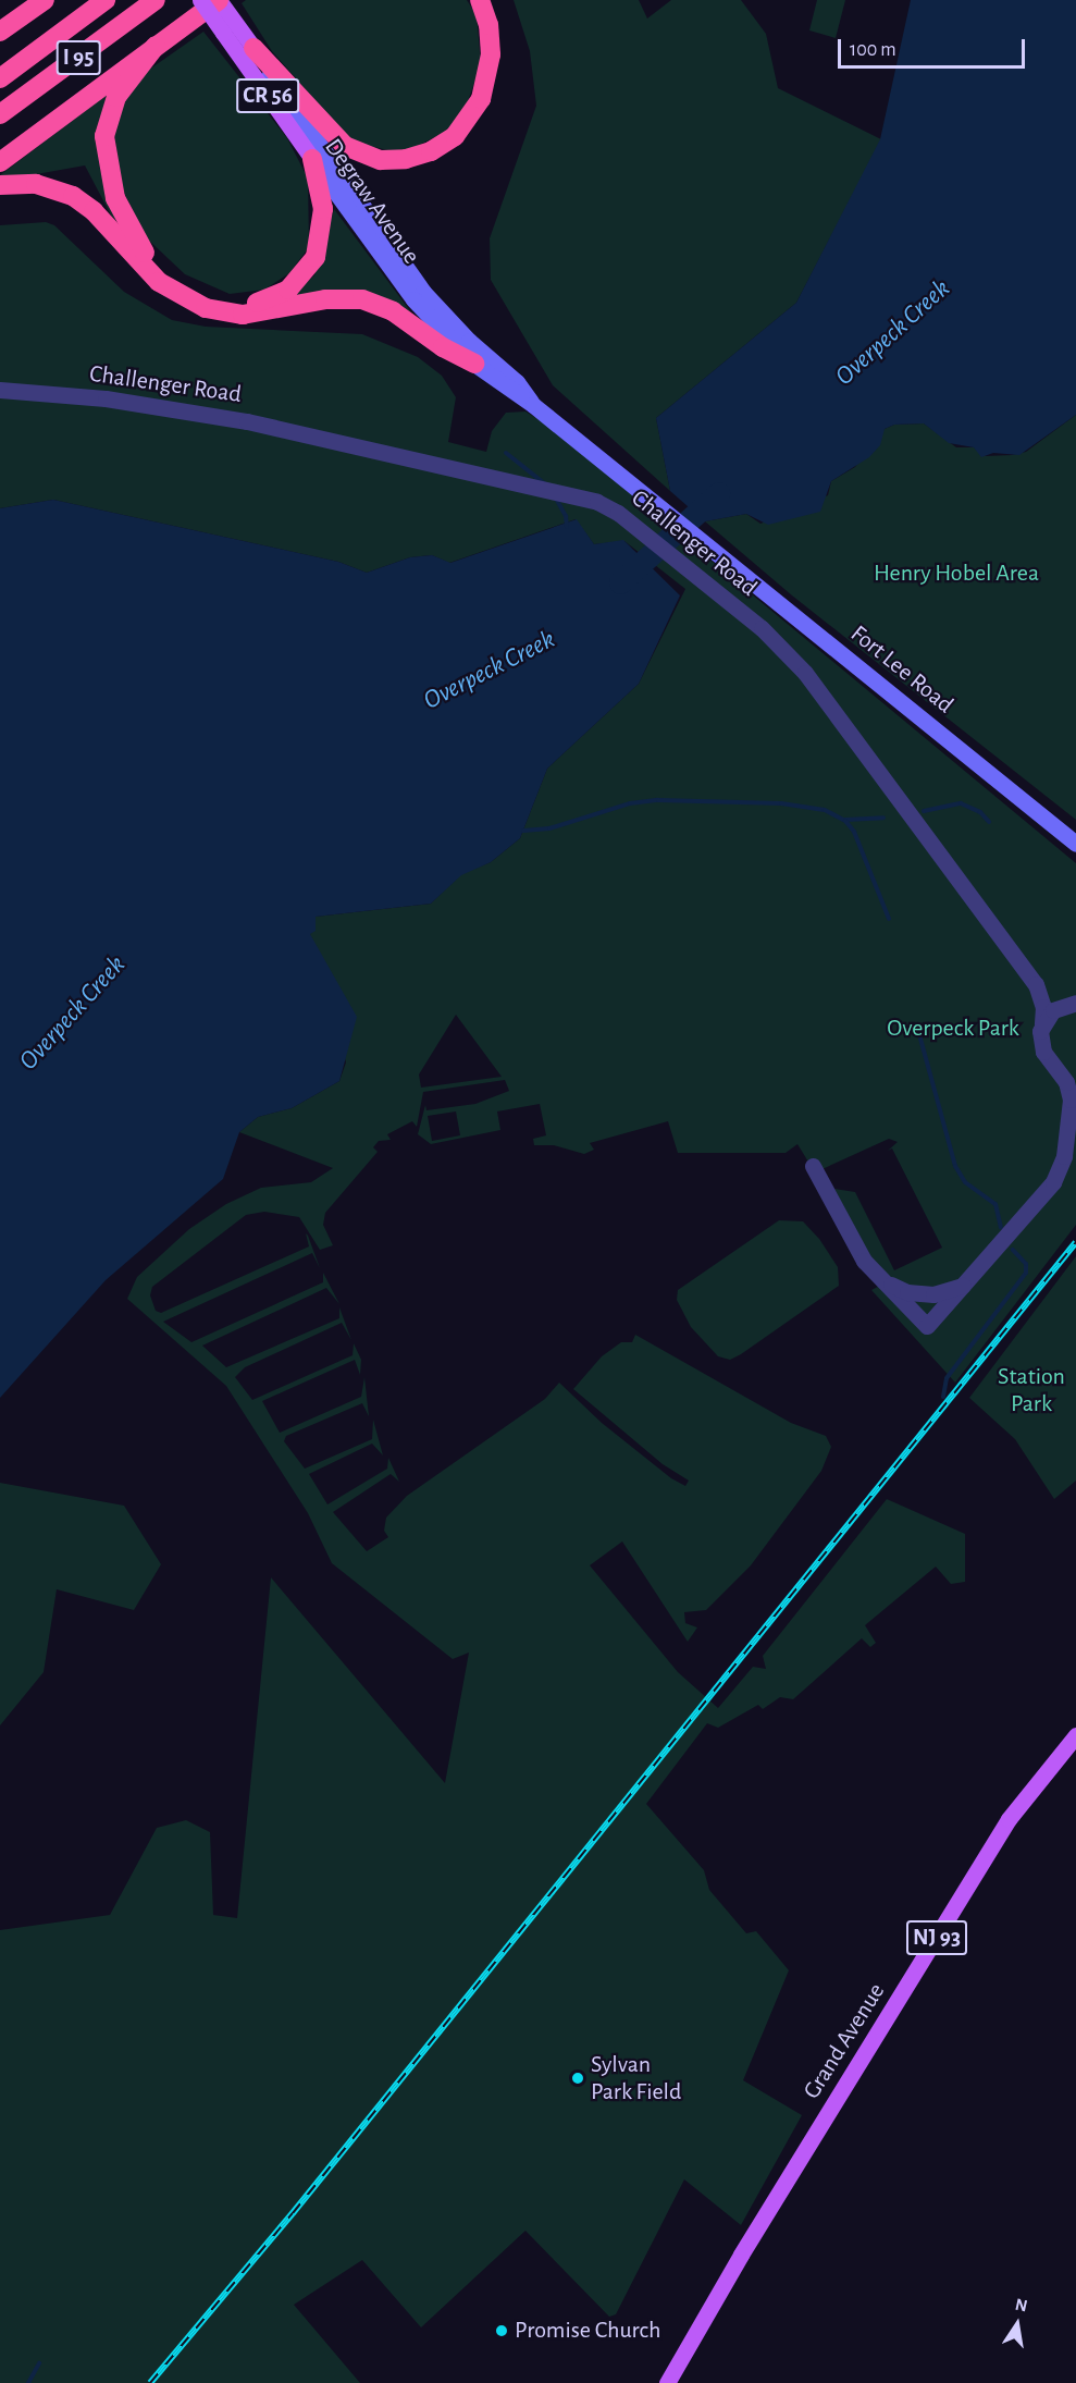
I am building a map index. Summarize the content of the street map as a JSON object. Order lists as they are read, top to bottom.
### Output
{
  "streets": {
    "highway": ["I 95"],
    "main road": [
      "CR 56",
      "Degraw Avenue",
      "Fort Lee Road",
      "NJ 93",
      "Grand Avenue"
    ],
    "street": ["Challenger Road"]
  },
  "crossings": [
    ["Degraw Avenue", "Fort Lee Road"]
  ],
  "water": ["Overpeck Creek"],
  "parks": ["Henry Hobel Area", "Overpeck Park", "Station Park"],
  "places": ["Sylvan Park Field", "Promise Church"],
  "scale_bar": "100 m",
  "north": "top"
}
